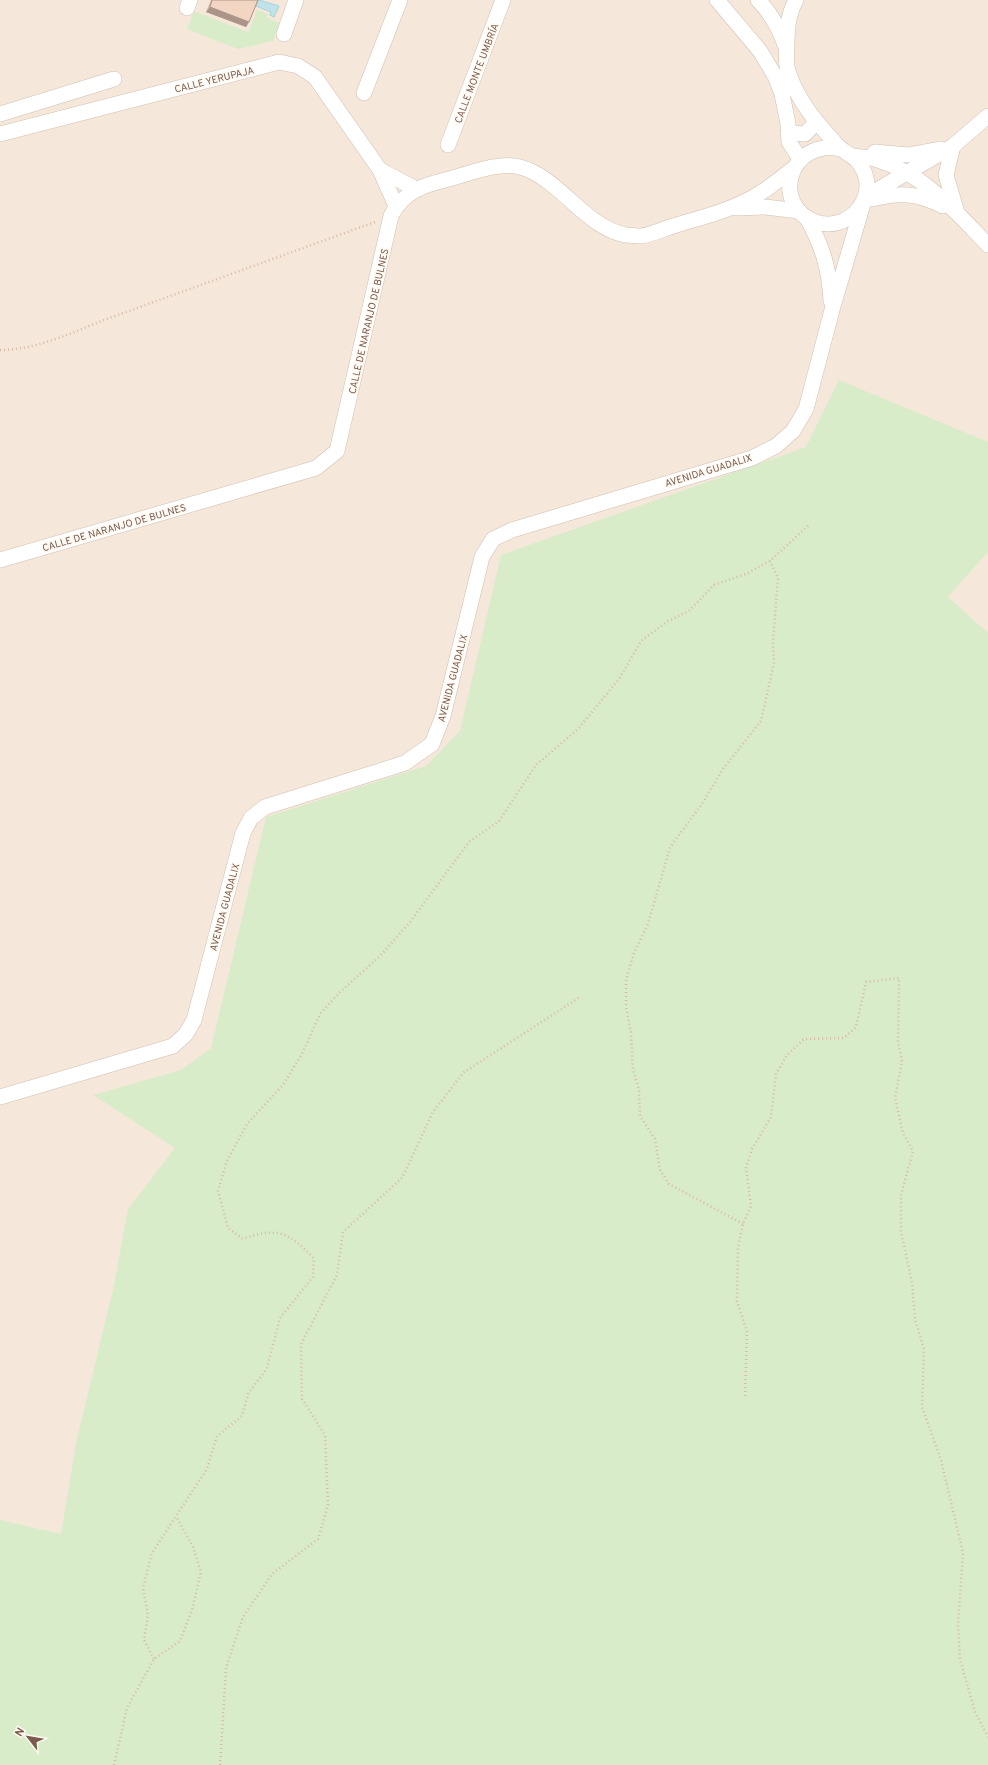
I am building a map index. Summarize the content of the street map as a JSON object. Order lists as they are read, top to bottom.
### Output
{
  "streets": {
    "street": [
      "CALLE MONTE UMBRÍA",
      "CALLE YERUPAJA",
      "CALLE DE NARANJO DE BULNES",
      "AVENIDA GUADALIX"
    ]
  },
  "crossings": [
    ["CALLE YERUPAJA", "CALLE DE NARANJO DE BULNES"]
  ],
  "north": "top left"
}
